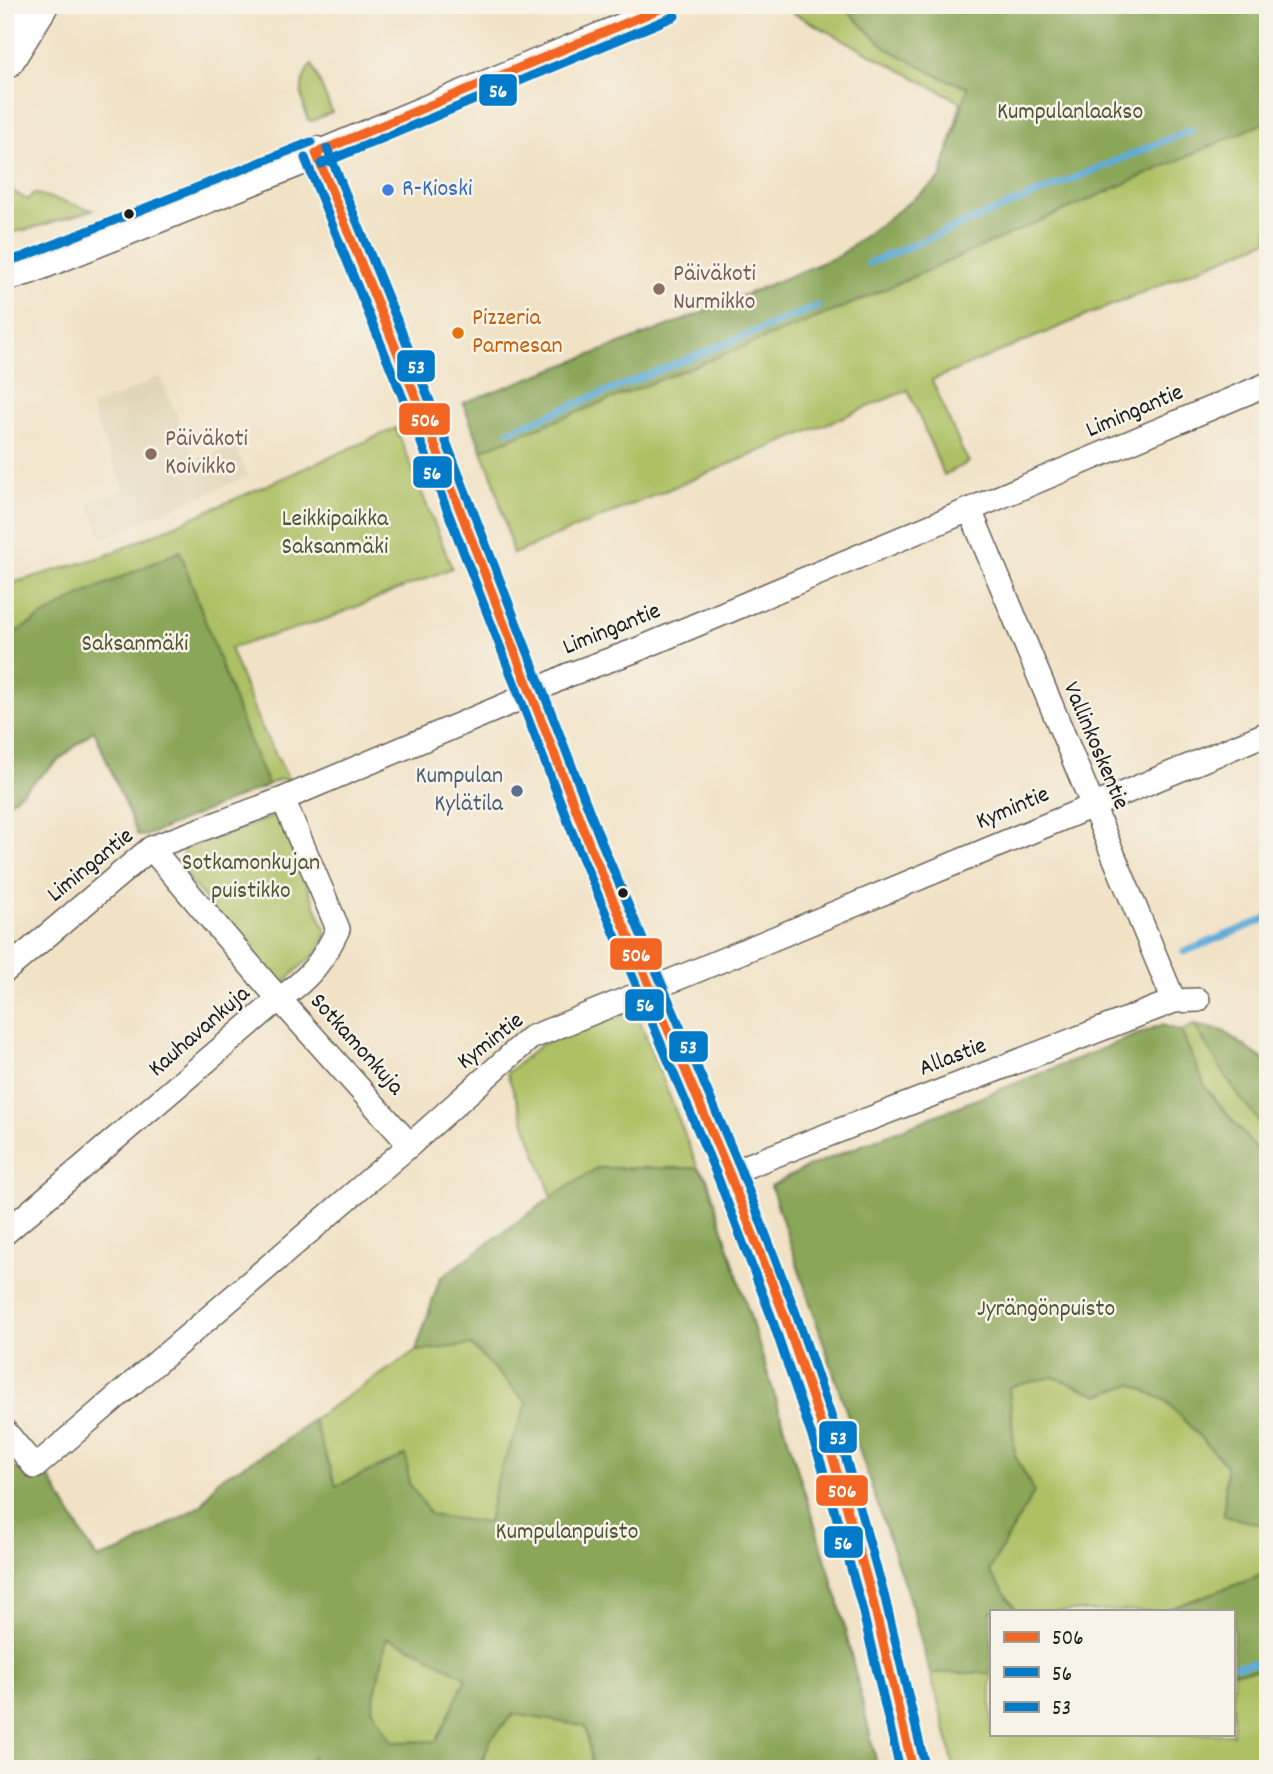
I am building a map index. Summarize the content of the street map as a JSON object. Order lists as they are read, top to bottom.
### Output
{
  "streets": {
    "street": [
      "Limingantie",
      "Vallinkoskentie",
      "Kymintie",
      "Kauhavankuja",
      "Sotkamonkuja",
      "Allastie"
    ]
  },
  "crossings": [
    ["Limingantie", "Vallinkoskentie"],
    ["Limingantie", "Kauhavankuja"],
    ["Limingantie", "Sotkamonkuja"],
    ["Vallinkoskentie", "Kymintie"],
    ["Vallinkoskentie", "Allastie"],
    ["Kymintie", "Sotkamonkuja"],
    ["Kauhavankuja", "Sotkamonkuja"]
  ],
  "parks": [
    "Kumpulanlaakso",
    "Leikkipaikka Saksanmäki",
    "Saksanmäki",
    "Sotkamonkujan puistikko",
    "Jyrängönpuisto",
    "Kumpulanpuisto"
  ],
  "places": [
    "R-Kioski",
    "Päiväkoti Nurmikko",
    "Pizzeria Parmesan",
    "Päiväkoti Koivikko",
    "Kumpulan Kylätila"
  ],
  "lines": ["transit line 506", "transit line 56", "transit line 53"],
  "legend": ["506", "56", "53"]
}
